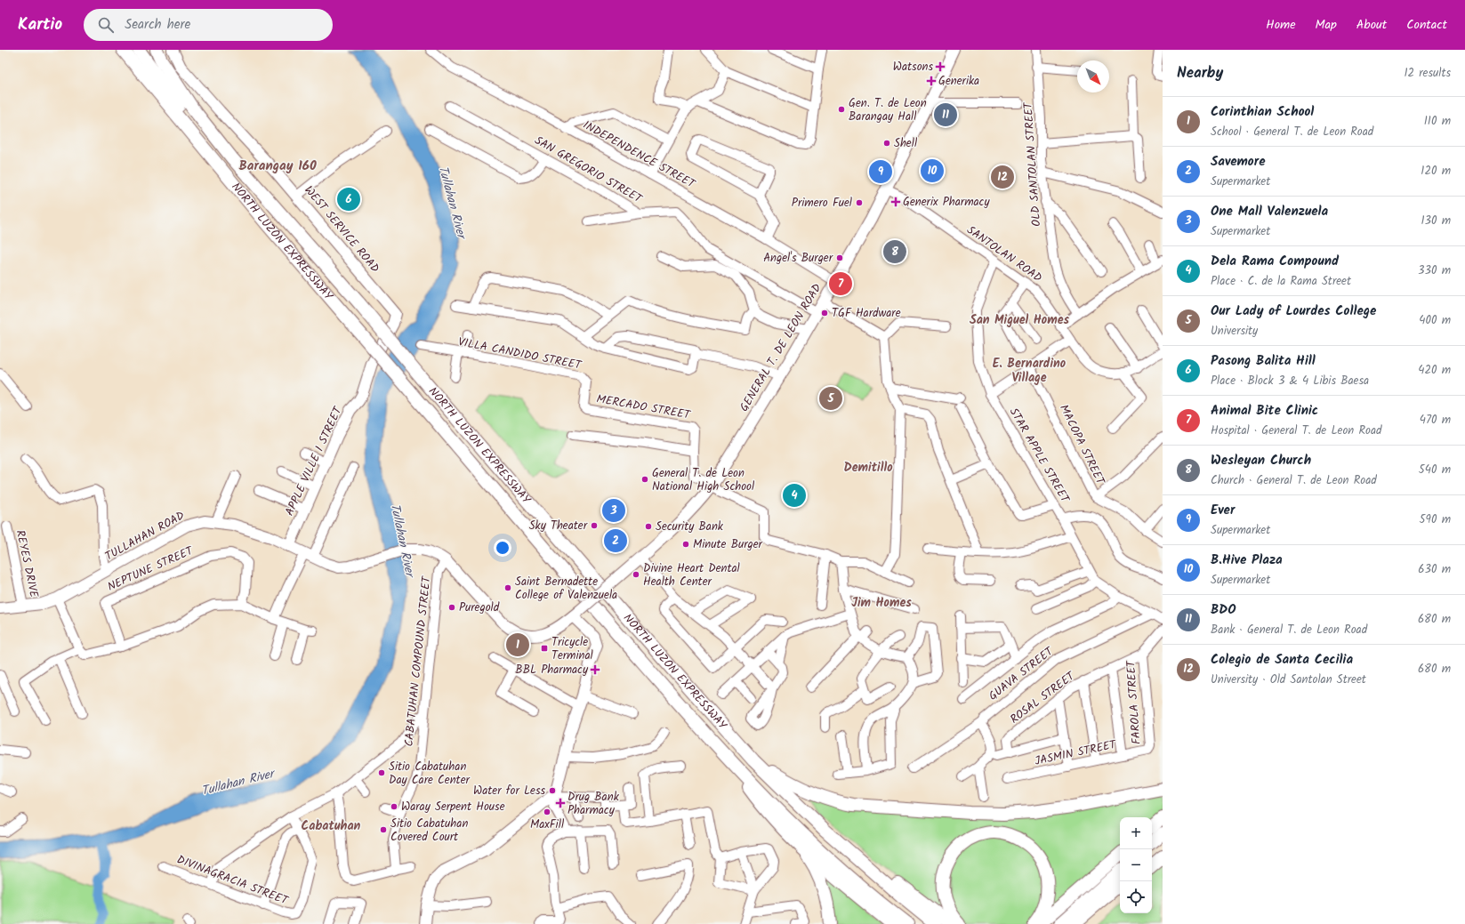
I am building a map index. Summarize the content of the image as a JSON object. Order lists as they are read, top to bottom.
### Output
{
  "streets": {
    "highway": ["NORTH LUZON EXPRESSWAY"],
    "main road": [
      "WEST SERVICE ROAD",
      "GENERAL T. DE LEON ROAD",
      "APPLE VILLE 1 STREET",
      "TULLAHAN ROAD"
    ],
    "street": [
      "INDEPENDENCE STREET",
      "OLD SANTOLAN STREET",
      "SAN GREGORIO STREET",
      "SANTOLAN ROAD",
      "VILLA CANDIDO STREET",
      "MERCADO STREET",
      "MACOPA STREET",
      "STAR APPLE STREET",
      "REYES DRIVE",
      "NEPTUNE STREET",
      "CABATUHAN COMPOUND STREET",
      "GUAVA STREET",
      "ROSAL STREET",
      "FAROLA STREET",
      "JASMIN STREET",
      "DIVINAGRACIA STREET"
    ]
  },
  "crossings": [
    ["INDEPENDENCE STREET", "GENERAL T. DE LEON ROAD"],
    ["SAN GREGORIO STREET", "GENERAL T. DE LEON ROAD"],
    ["WEST SERVICE ROAD", "APPLE VILLE 1 STREET"],
    ["SANTOLAN ROAD", "GENERAL T. DE LEON ROAD"],
    ["SANTOLAN ROAD", "STAR APPLE STREET"],
    ["GENERAL T. DE LEON ROAD", "MERCADO STREET"],
    ["GENERAL T. DE LEON ROAD", "TULLAHAN ROAD"],
    ["GENERAL T. DE LEON ROAD", "CABATUHAN COMPOUND STREET"],
    ["VILLA CANDIDO STREET", "MERCADO STREET"],
    ["STAR APPLE STREET", "GUAVA STREET"],
    ["APPLE VILLE 1 STREET", "TULLAHAN ROAD"],
    ["TULLAHAN ROAD", "REYES DRIVE"],
    ["ROSAL STREET", "FAROLA STREET"],
    ["FAROLA STREET", "JASMIN STREET"]
  ],
  "districts": [
    "Barangay 160",
    "San Miguel Homes",
    "E. Bernardino Village",
    "Demitillo",
    "Jim Homes",
    "Cabatuhan"
  ],
  "water": ["Tullahan River"],
  "places": {
    "health": [
      "Watsons",
      "Generika",
      "Generix Pharmacy",
      "BBL Pharmacy",
      "Drug Bank Pharmacy"
    ],
    "other": [
      "Gen. T. de Leon Barangay Hall",
      "Shell",
      "Primero Fuel",
      "Angel's Burger",
      "TGF Hardware",
      "General T. de Leon National High School",
      "Sky Theater",
      "Security Bank",
      "Minute Burger",
      "Divine Heart Dental Health Center",
      "Saint Bernadette College of Valenzuela",
      "Puregold",
      "Sitio Cabatuhan Day Care Center",
      "Water for Less",
      "Waray Serpent House",
      "MaxFill",
      "Sitio Cabatuhan Covered Court"
    ],
    "transit": ["Tricycle Terminal"]
  },
  "north": "bottom right",
  "page": {
    "header": "Kartio",
    "search": "Search here",
    "nav": [
      "Home",
      "Map",
      "About",
      "Contact"
    ],
    "heading": ["Nearby", "12 results"],
    "list": [
      {
        "mark": "1",
        "name": "Corinthian School",
        "note": "School · General T. de Leon Road",
        "value": "110 m"
      },
      {
        "mark": "2",
        "name": "Savemore",
        "note": "Supermarket",
        "value": "120 m"
      },
      {
        "mark": "3",
        "name": "One Mall Valenzuela",
        "note": "Supermarket",
        "value": "130 m"
      },
      {
        "mark": "4",
        "name": "Dela Rama Compound",
        "note": "Place · C. de la Rama Street",
        "value": "330 m"
      },
      {
        "mark": "5",
        "name": "Our Lady of Lourdes College",
        "note": "University",
        "value": "400 m"
      },
      {
        "mark": "6",
        "name": "Pasong Balita Hill",
        "note": "Place · Block 3 & 4 Libis Baesa",
        "value": "420 m"
      },
      {
        "mark": "7",
        "name": "Animal Bite Clinic",
        "note": "Hospital · General T. de Leon Road",
        "value": "470 m"
      },
      {
        "mark": "8",
        "name": "Wesleyan Church",
        "note": "Church · General T. de Leon Road",
        "value": "540 m"
      },
      {
        "mark": "9",
        "name": "Ever",
        "note": "Supermarket",
        "value": "590 m"
      },
      {
        "mark": "10",
        "name": "B.Hive Plaza",
        "note": "Supermarket",
        "value": "630 m"
      },
      {
        "mark": "11",
        "name": "BDO",
        "note": "Bank · General T. de Leon Road",
        "value": "680 m"
      },
      {
        "mark": "12",
        "name": "Colegio de Santa Cecilia",
        "note": "University · Old Santolan Street",
        "value": "680 m"
      }
    ],
    "pins": [
      "11",
      "10",
      "9",
      "12",
      "6",
      "8",
      "7",
      "5",
      "4",
      "3",
      "2",
      "1"
    ],
    "map_buttons": ["+", "−"]
  }
}
